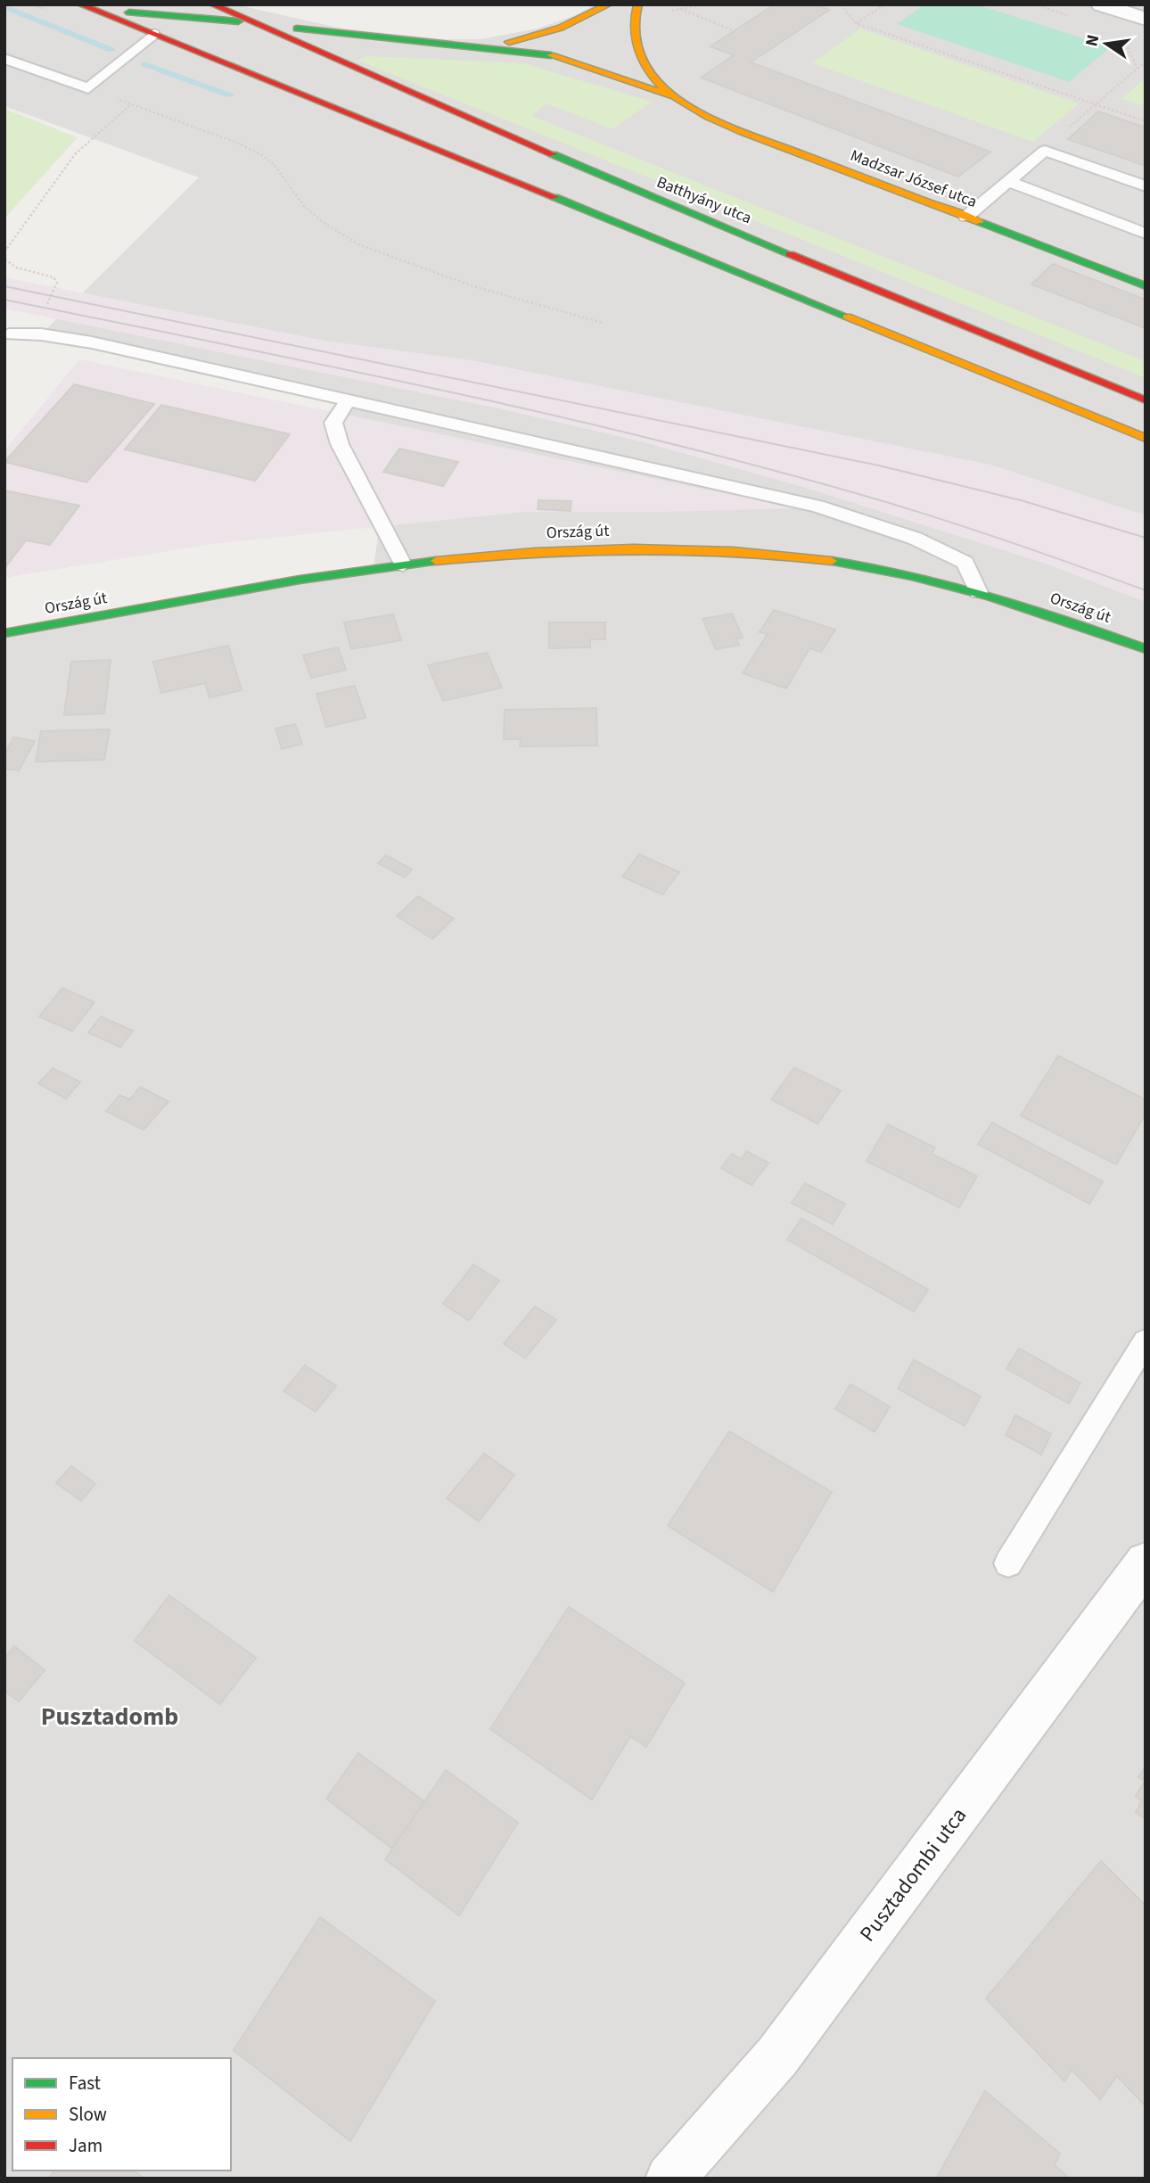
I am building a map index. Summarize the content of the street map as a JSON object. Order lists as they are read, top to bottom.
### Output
{
  "streets": {
    "main road": ["Madzsar József utca", "Batthyány utca", "Ország út"],
    "street": ["Pusztadombi utca"]
  },
  "districts": ["Pusztadomb"],
  "legend": ["Fast", "Slow", "Jam"],
  "north": "left"
}
